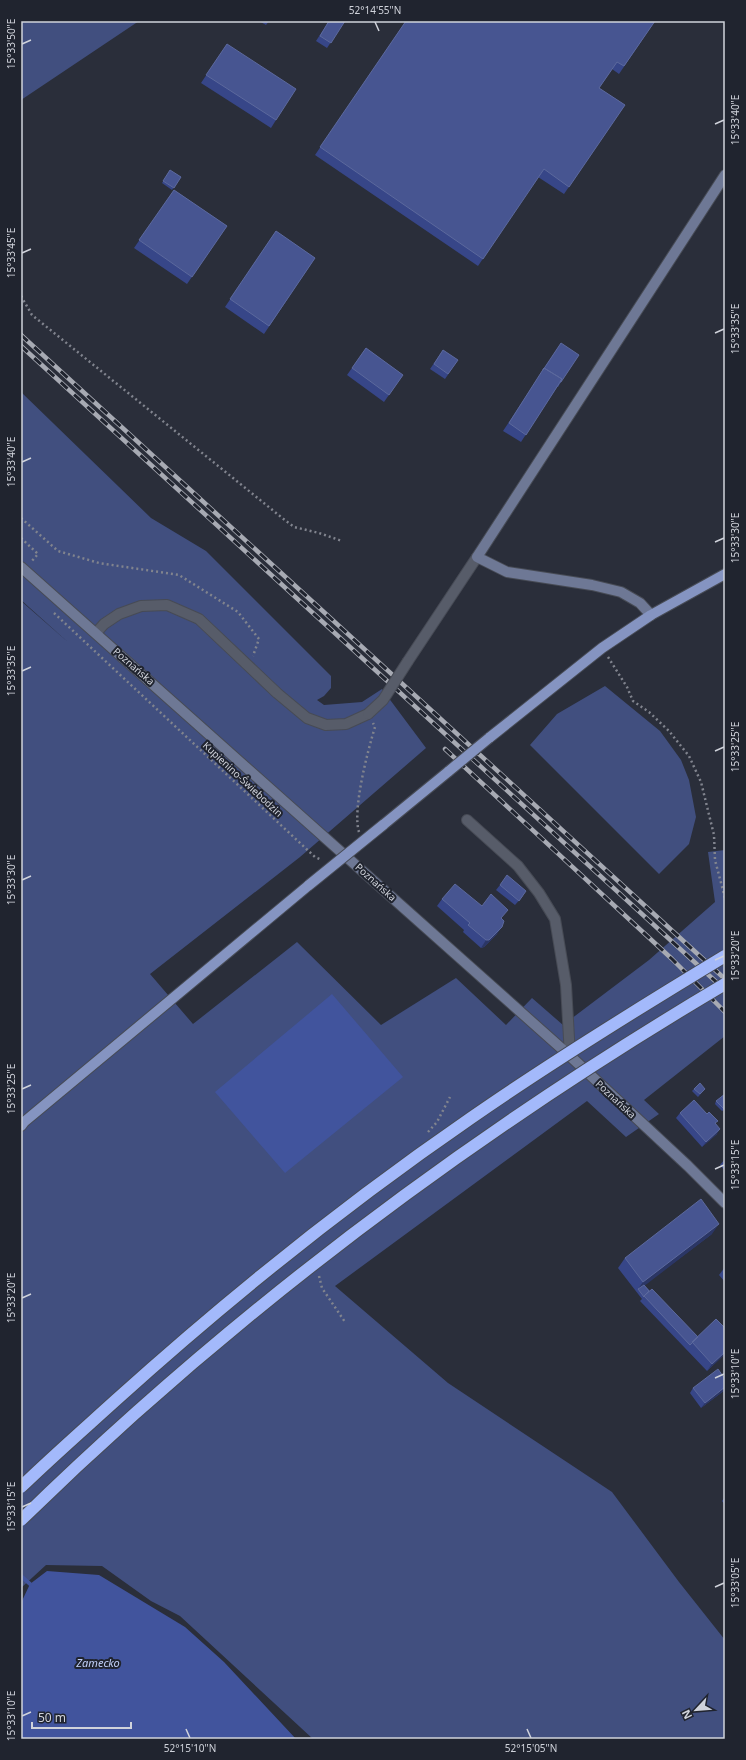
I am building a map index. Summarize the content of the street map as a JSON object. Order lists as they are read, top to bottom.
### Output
{
  "streets": {
    "street": ["Poznańska"],
    "path": ["Kupienino-Świebodzin"]
  },
  "water": ["Zamecko"],
  "scale_bar": "50 m",
  "north": "bottom left",
  "coordinates": [
    "52°14'55\"N",
    "15°33'50\"E",
    "15°33'40\"E",
    "15°33'45\"E",
    "15°33'35\"E",
    "15°33'30\"E",
    "15°33'25\"E",
    "15°33'20\"E",
    "15°33'15\"E",
    "15°33'10\"E",
    "15°33'05\"E",
    "52°15'10\"N",
    "52°15'05\"N"
  ]
}
